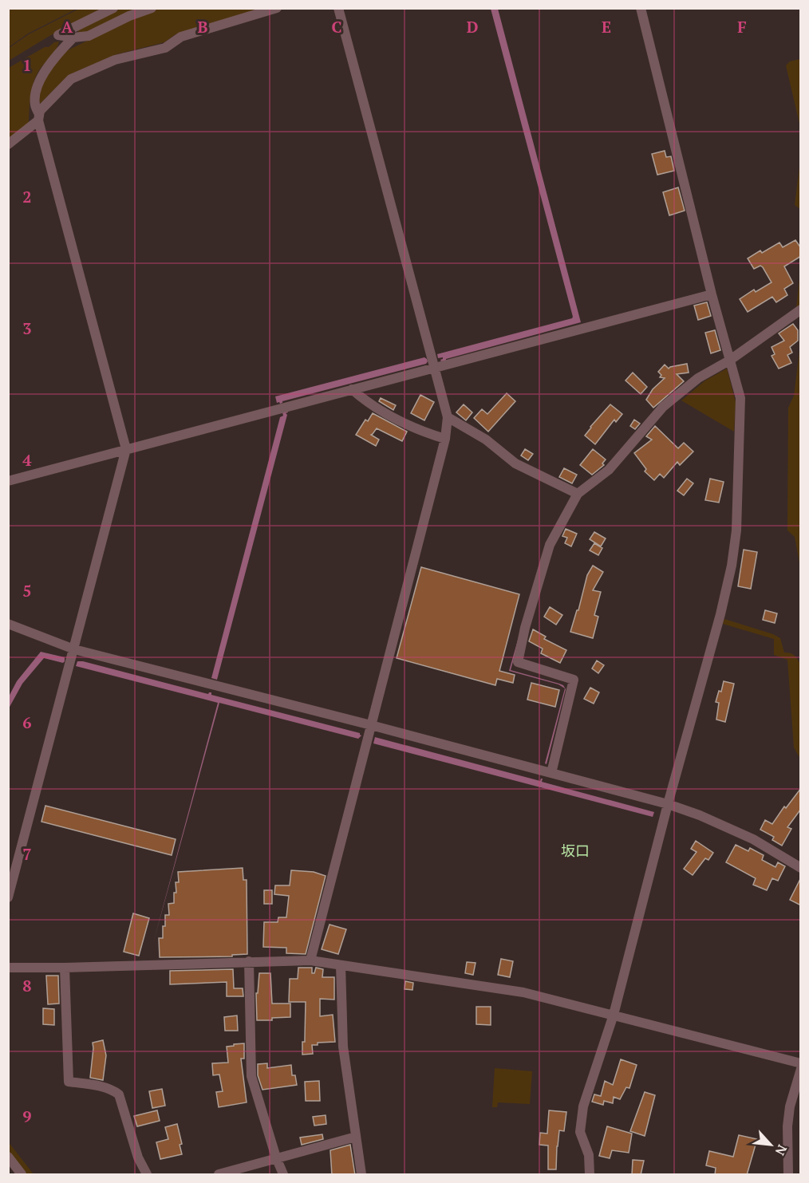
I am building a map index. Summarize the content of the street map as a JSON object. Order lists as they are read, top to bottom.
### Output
{
  "districts": ["坂口"],
  "north": "bottom right",
  "grid": {
    "columns": [
      "A",
      "B",
      "C",
      "D",
      "E",
      "F"
    ],
    "rows": [
      "1",
      "2",
      "3",
      "4",
      "5",
      "6",
      "7",
      "8",
      "9"
    ]
  }
}
